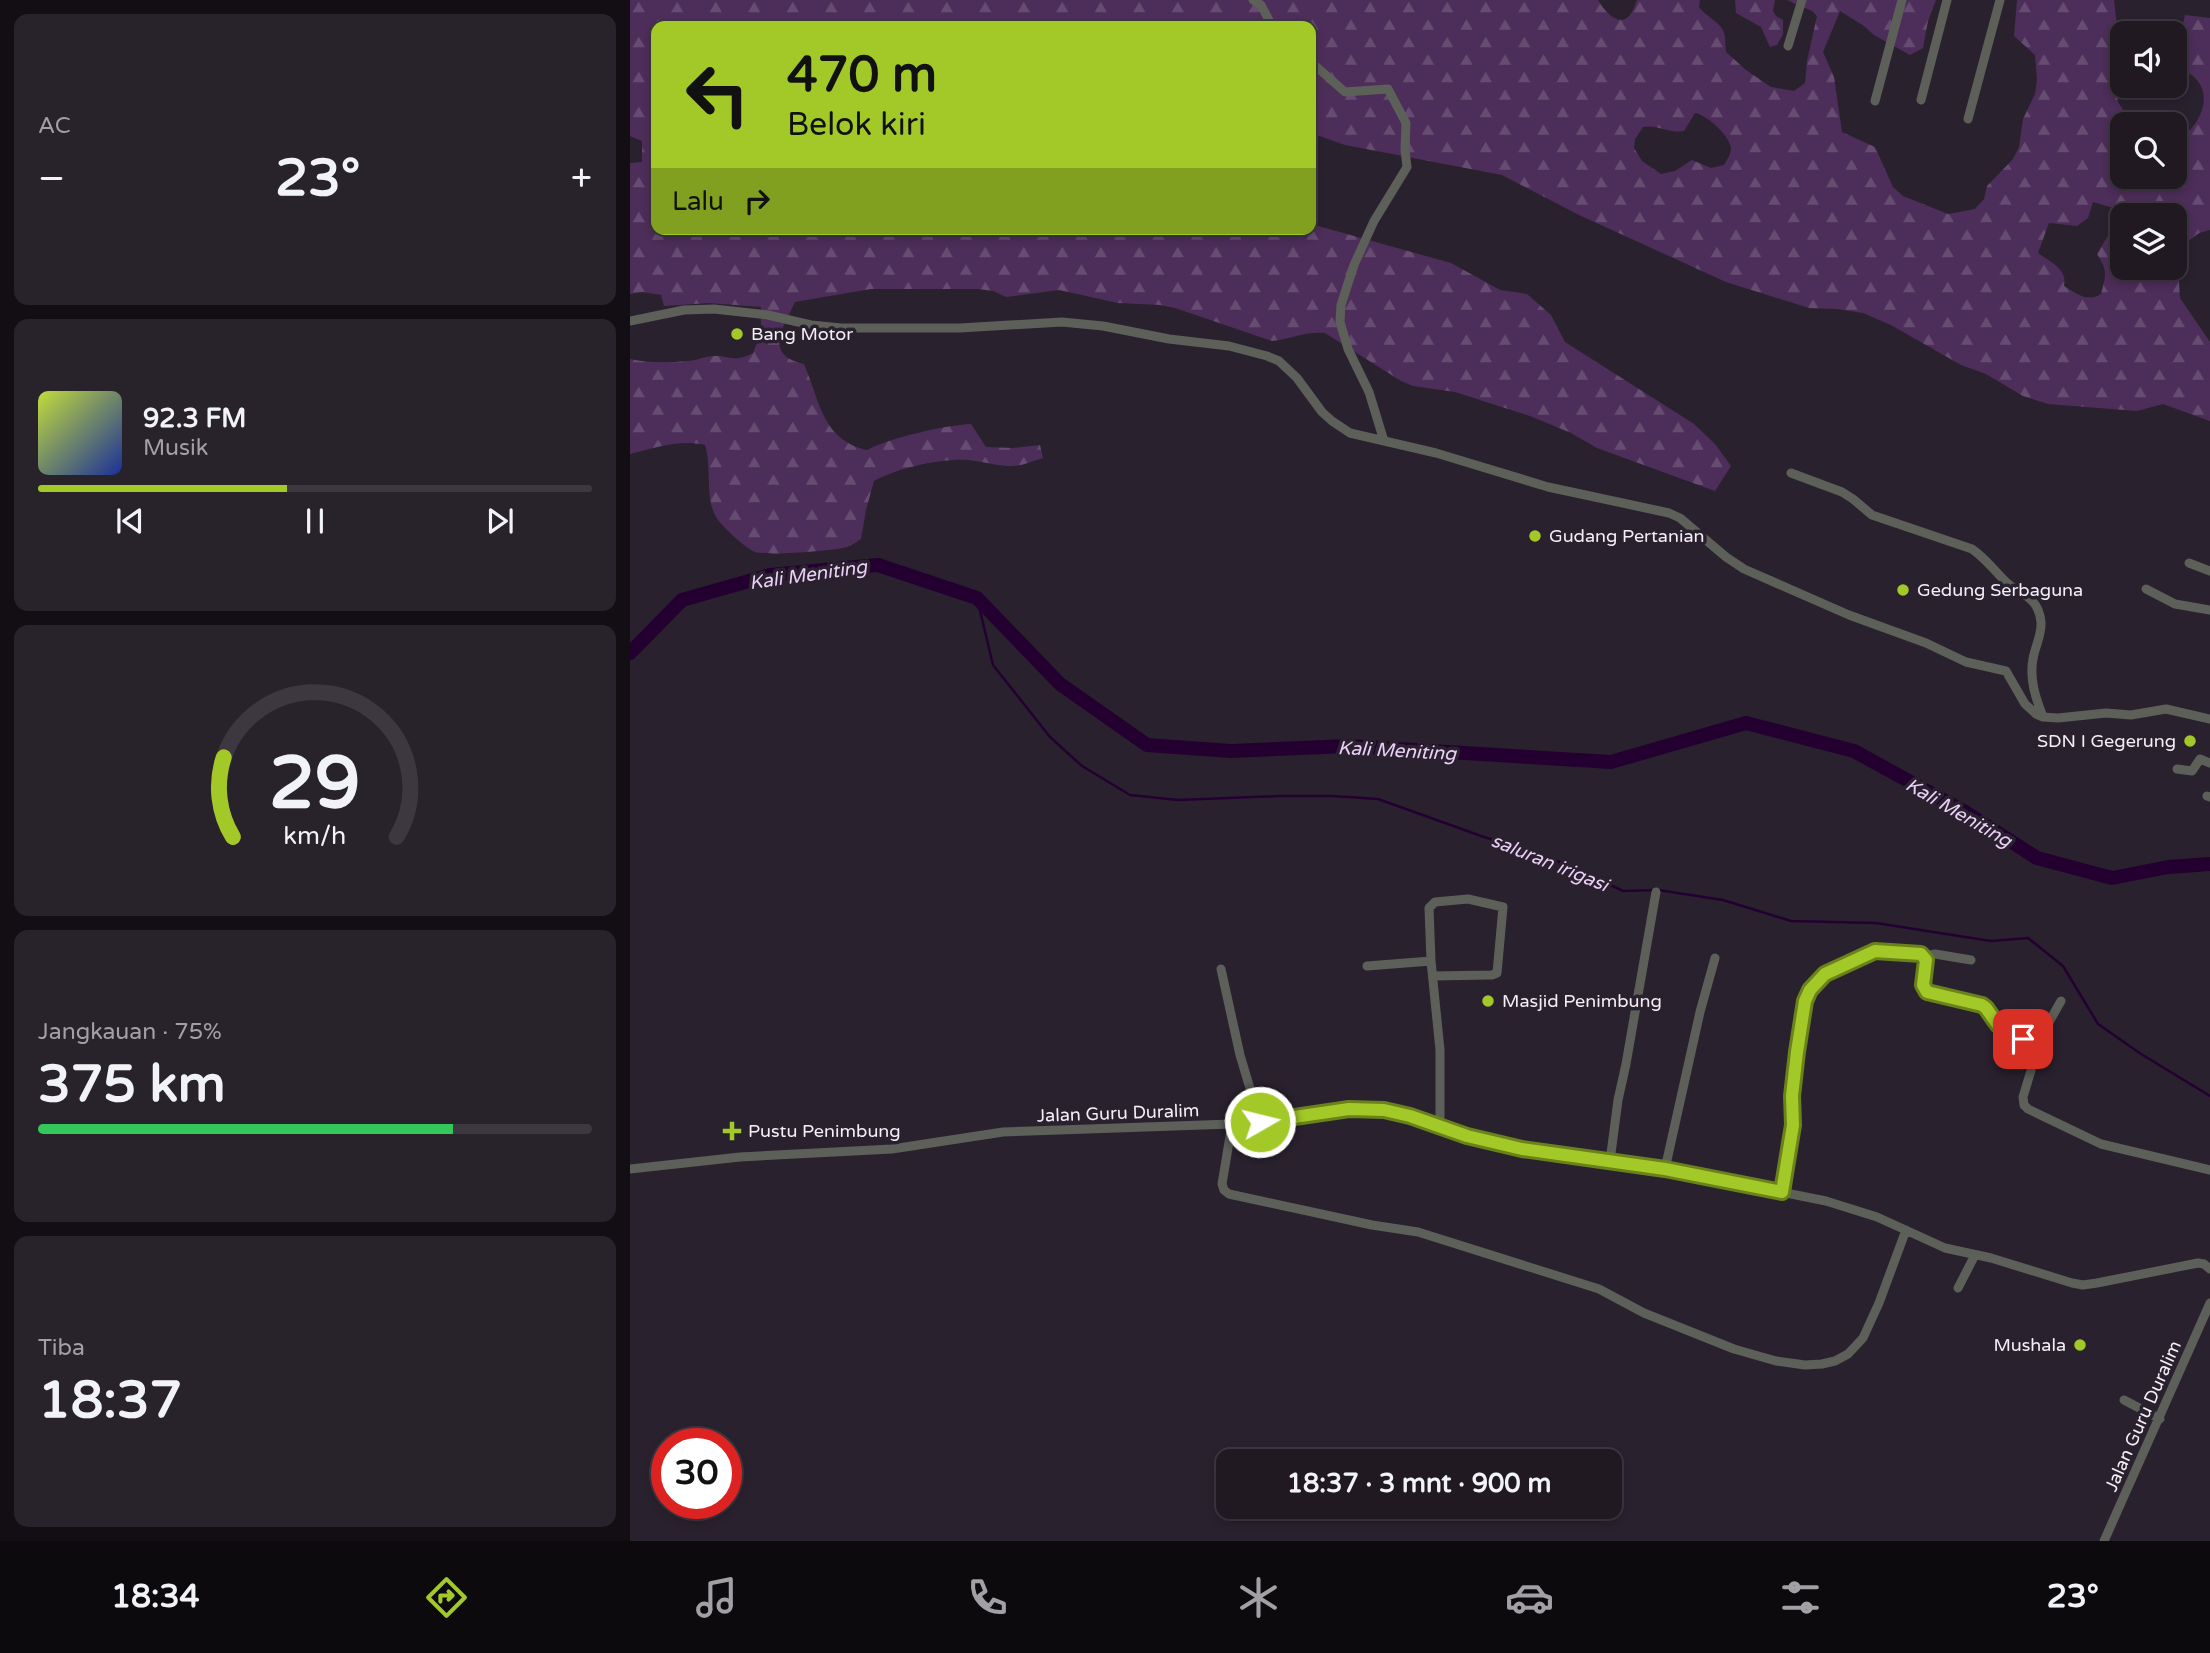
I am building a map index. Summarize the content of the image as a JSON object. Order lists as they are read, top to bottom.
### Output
{
  "streets": {
    "street": ["Jalan Guru Duralim"]
  },
  "water": ["Kali Meniting", "saluran irigasi"],
  "places": {
    "other": [
      "Bang Motor",
      "Gudang Pertanian",
      "Gedung Serbaguna",
      "SDN I Gegerung",
      "Masjid Penimbung",
      "Mushala"
    ],
    "health": ["Pustu Penimbung"]
  },
  "page": {
    "tile": [
      "AC",
      ["Jangkauan · 75%", "375 km"],
      ["Tiba", "18:37"]
    ],
    "turn": ["470 m", "Belok kiri"],
    "heat": ["−", "23°", "+"],
    "then": "Lalu",
    "song": ["92.3 FM", "Musik"],
    "limit": "30",
    "trip": "18:37 · 3 mnt · 900 m",
    "tabs": ["18:34", "23°"],
    "gauge": ["29", "km/h"]
  }
}
